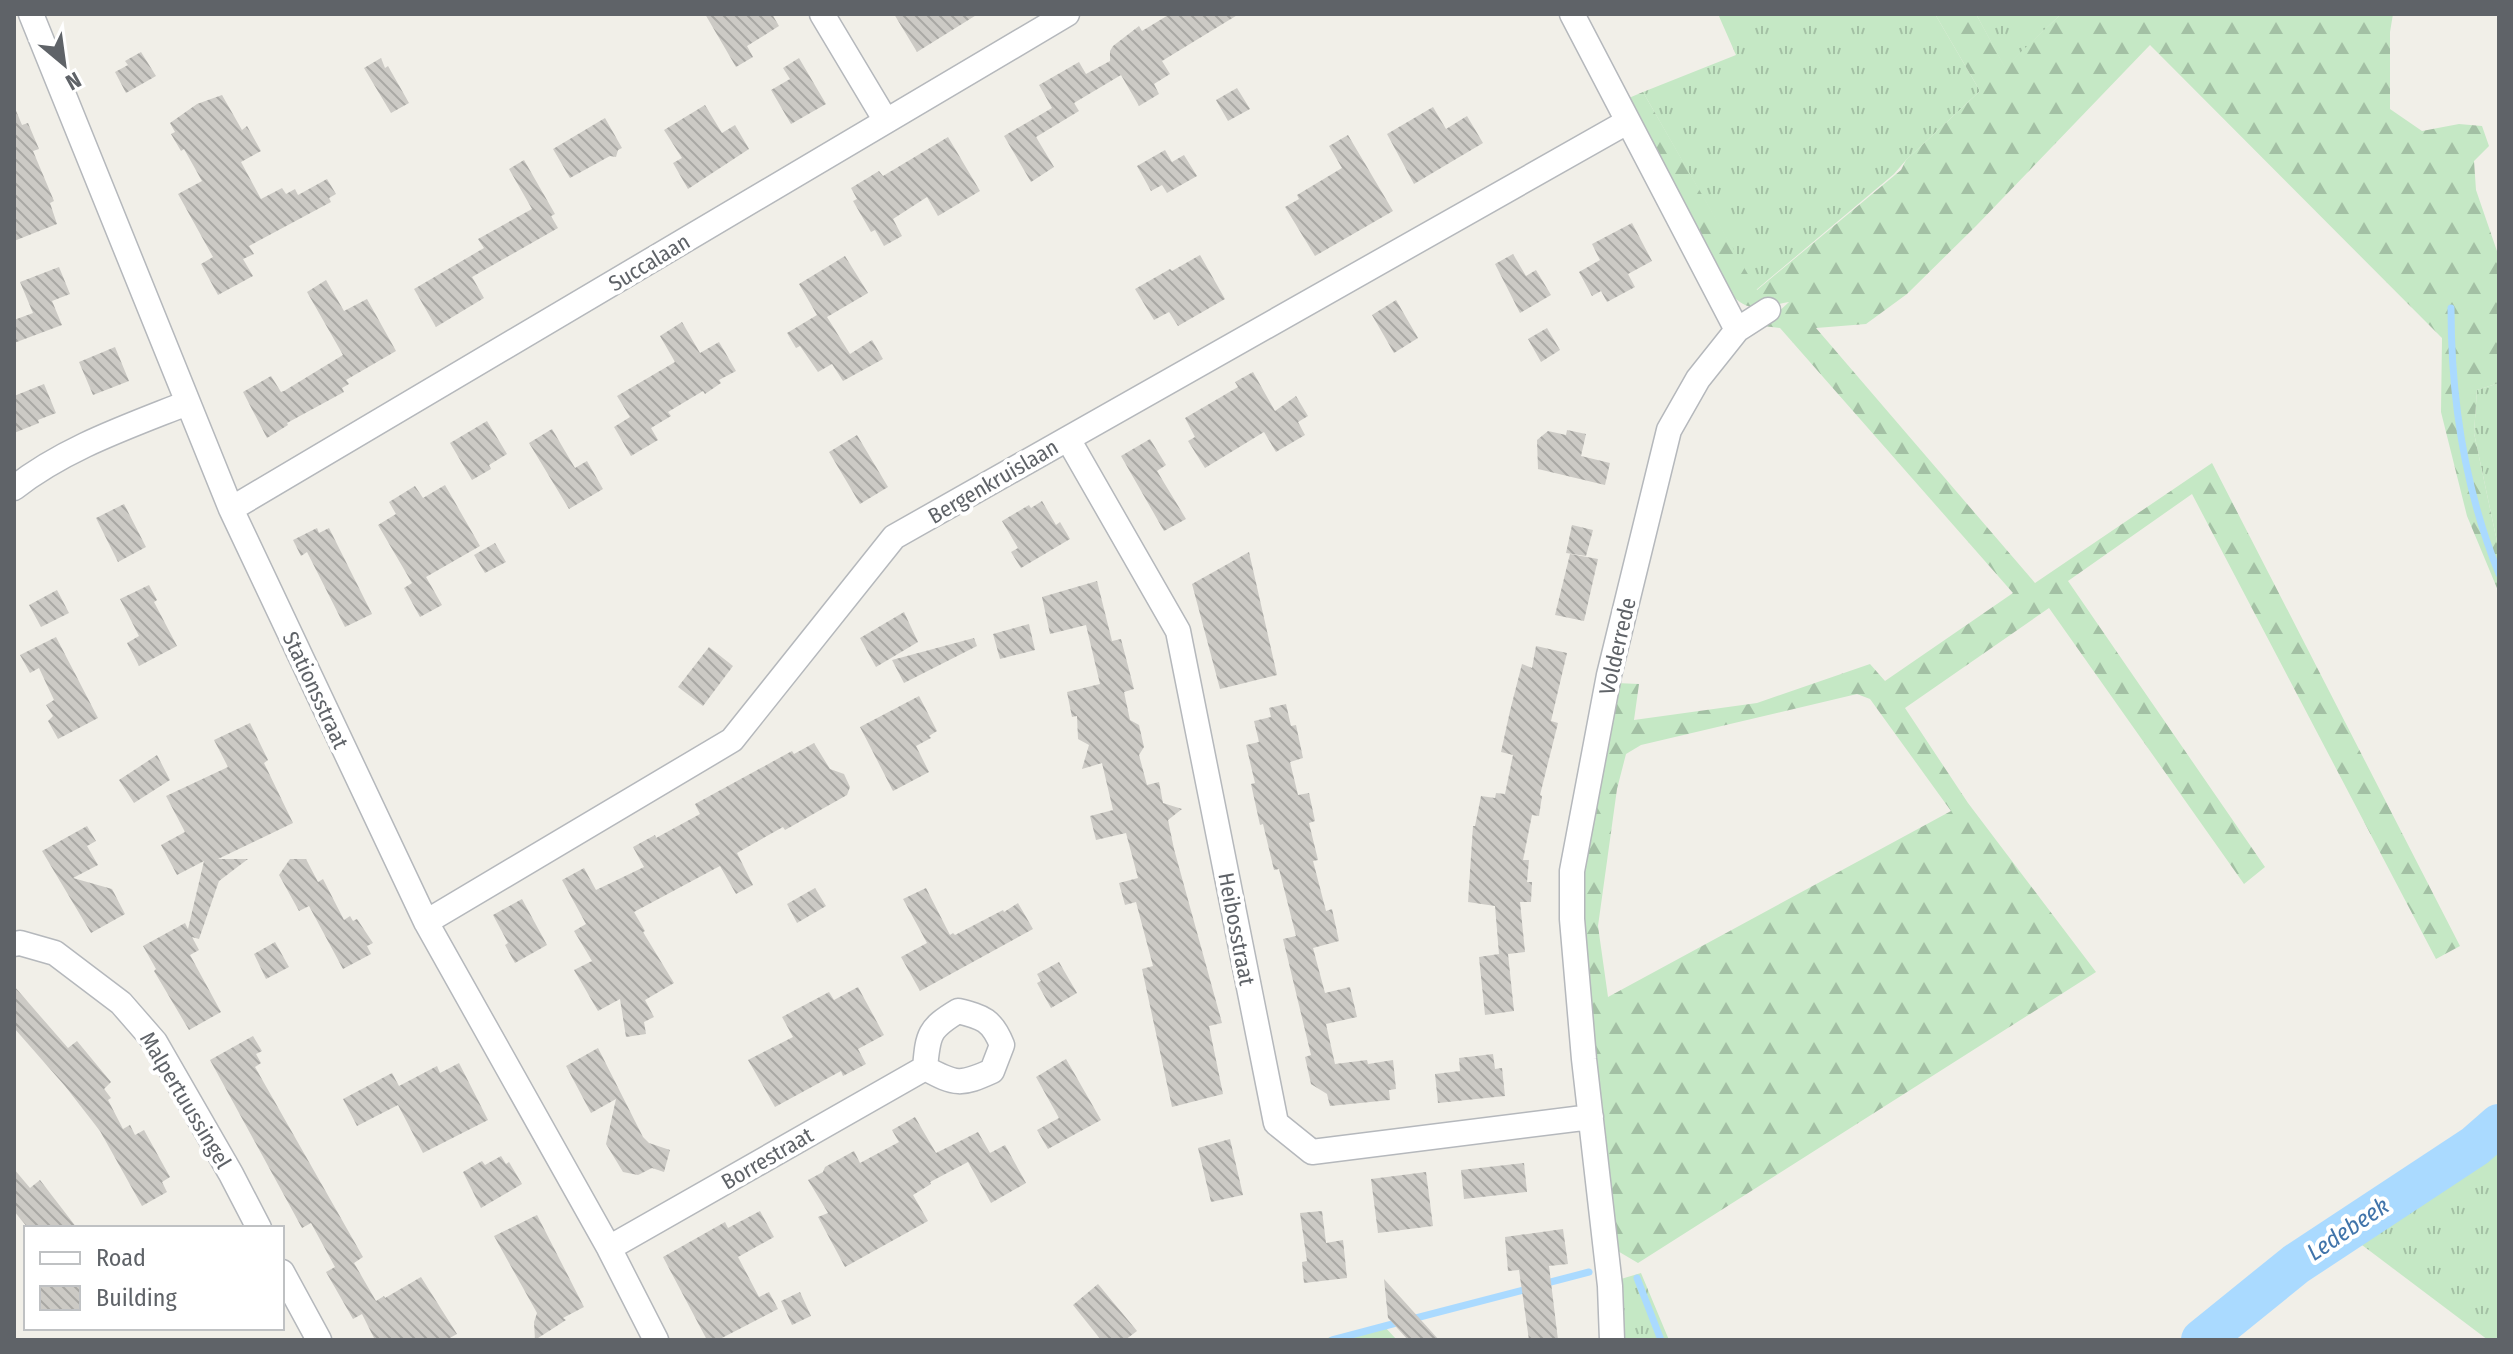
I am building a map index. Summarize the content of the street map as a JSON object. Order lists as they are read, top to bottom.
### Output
{
  "streets": {
    "street": [
      "Succalaan",
      "Bergenkruislaan",
      "Volderrede",
      "Stationsstraat",
      "Heibosstraat",
      "Malpertuussingel",
      "Borrestraat"
    ]
  },
  "crossings": [
    ["Succalaan", "Stationsstraat"],
    ["Bergenkruislaan", "Stationsstraat"],
    ["Bergenkruislaan", "Heibosstraat"],
    ["Volderrede", "Heibosstraat"],
    ["Stationsstraat", "Borrestraat"]
  ],
  "water": ["Ledebeek"],
  "legend": ["Road", "Building"],
  "north": "bottom right"
}
